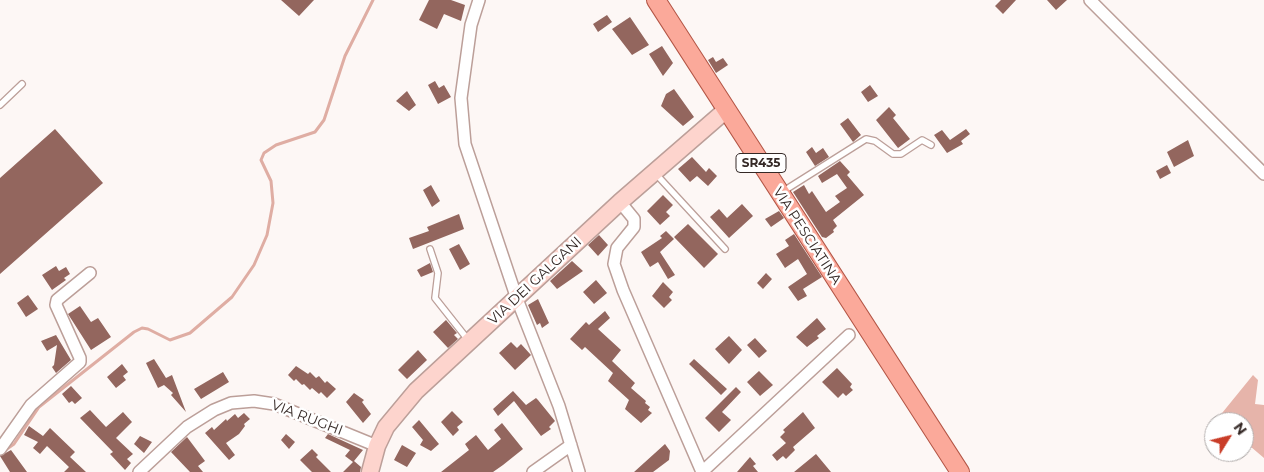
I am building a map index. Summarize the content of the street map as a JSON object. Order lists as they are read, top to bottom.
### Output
{
  "streets": {
    "main road": ["SR435", "VIA PESCIATINA"],
    "street": ["VIA DEI GALGANI", "VIA RUGHI"]
  },
  "crossings": [
    ["VIA PESCIATINA", "VIA DEI GALGANI"],
    ["VIA DEI GALGANI", "VIA RUGHI"]
  ],
  "north": "top right"
}
